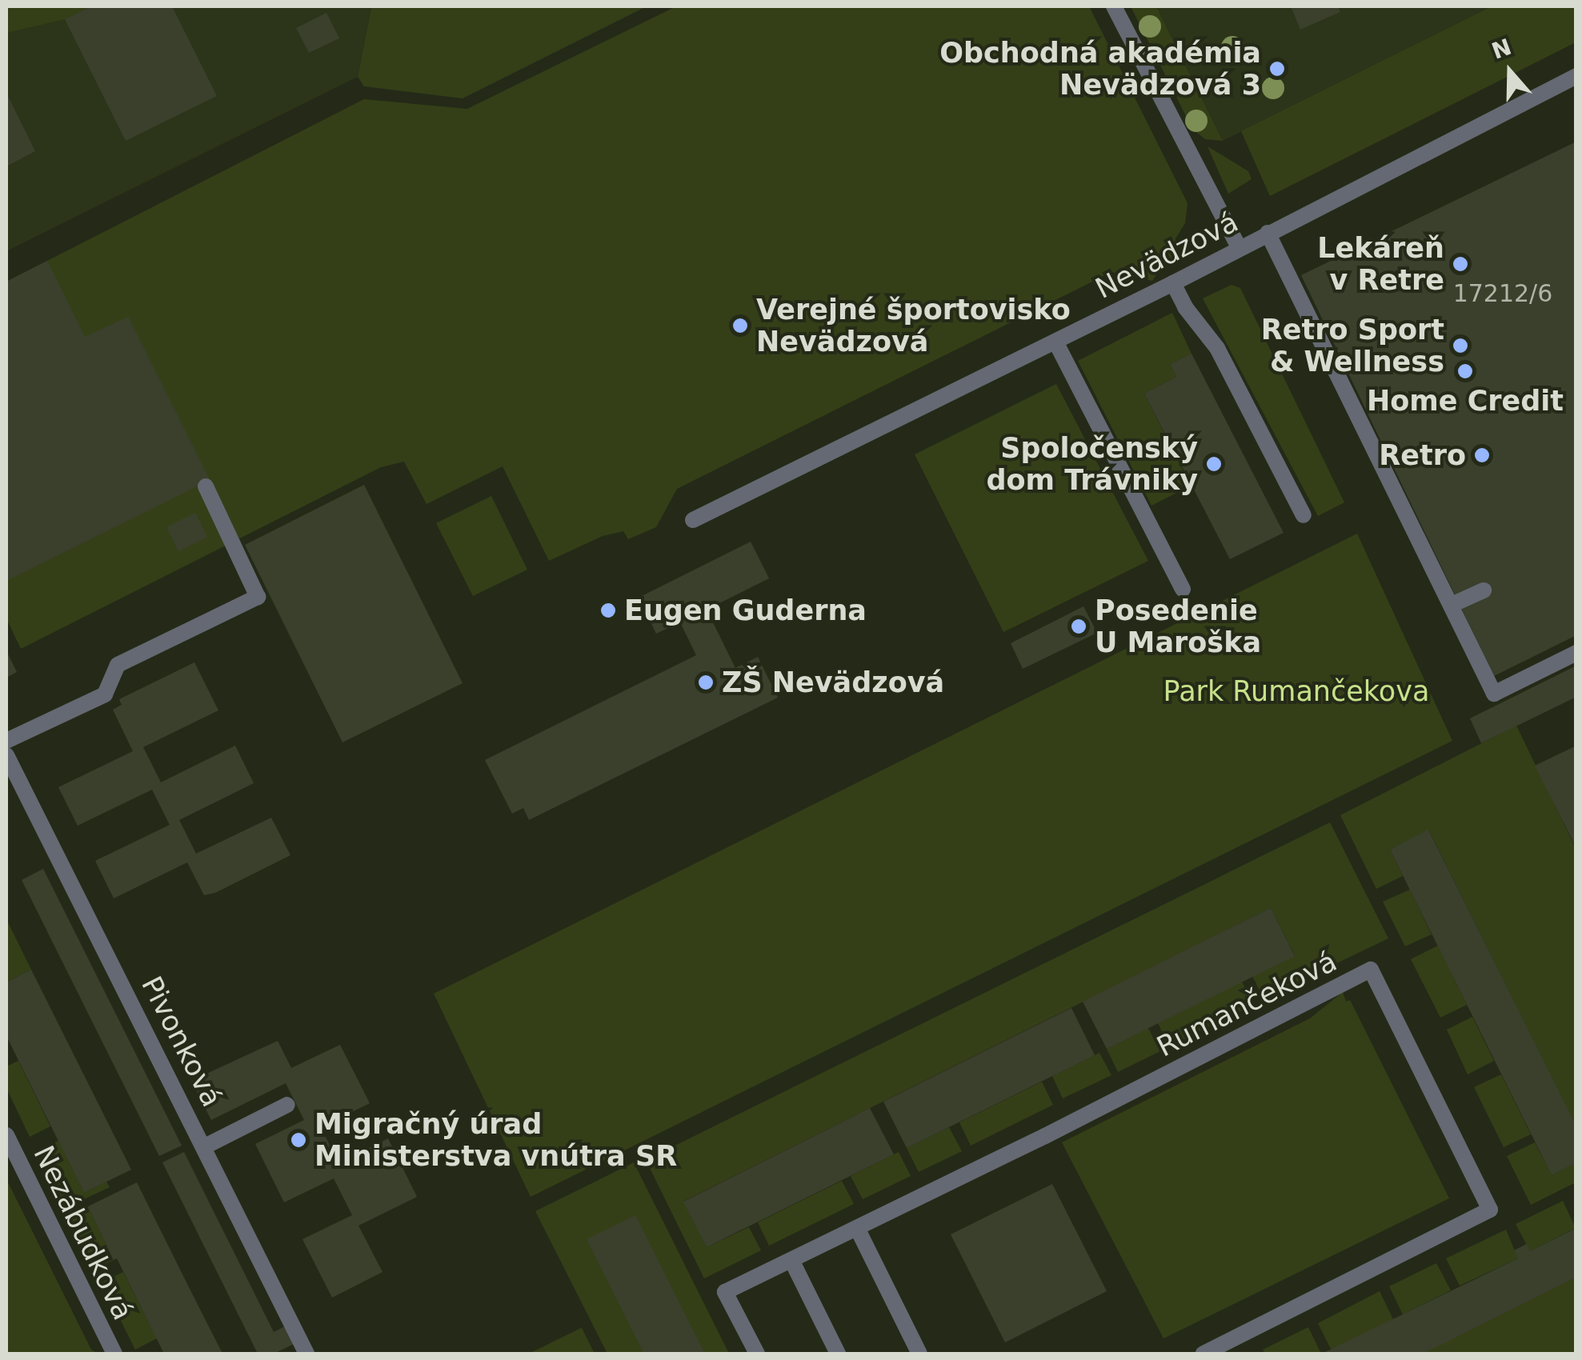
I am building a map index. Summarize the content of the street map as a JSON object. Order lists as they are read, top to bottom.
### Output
{
  "streets": {
    "street": [
      "Nevädzová",
      "Rumančeková",
      "Pivonková",
      "Nezábudková"
    ]
  },
  "parks": ["Park Rumančekova"],
  "places": [
    "Obchodná akadémia Nevädzová 3",
    "Lekáreň v Retre",
    "Verejné športovisko Nevädzová",
    "Retro Sport & Wellness",
    "Home Credit",
    "Retro",
    "Spoločenský dom Trávniky",
    "Eugen Guderna",
    "Posedenie U Maroška",
    "ZŠ Nevädzová",
    "Migračný úrad Ministerstva vnútra SR"
  ],
  "house_numbers": ["17212/6"],
  "north": "top"
}
